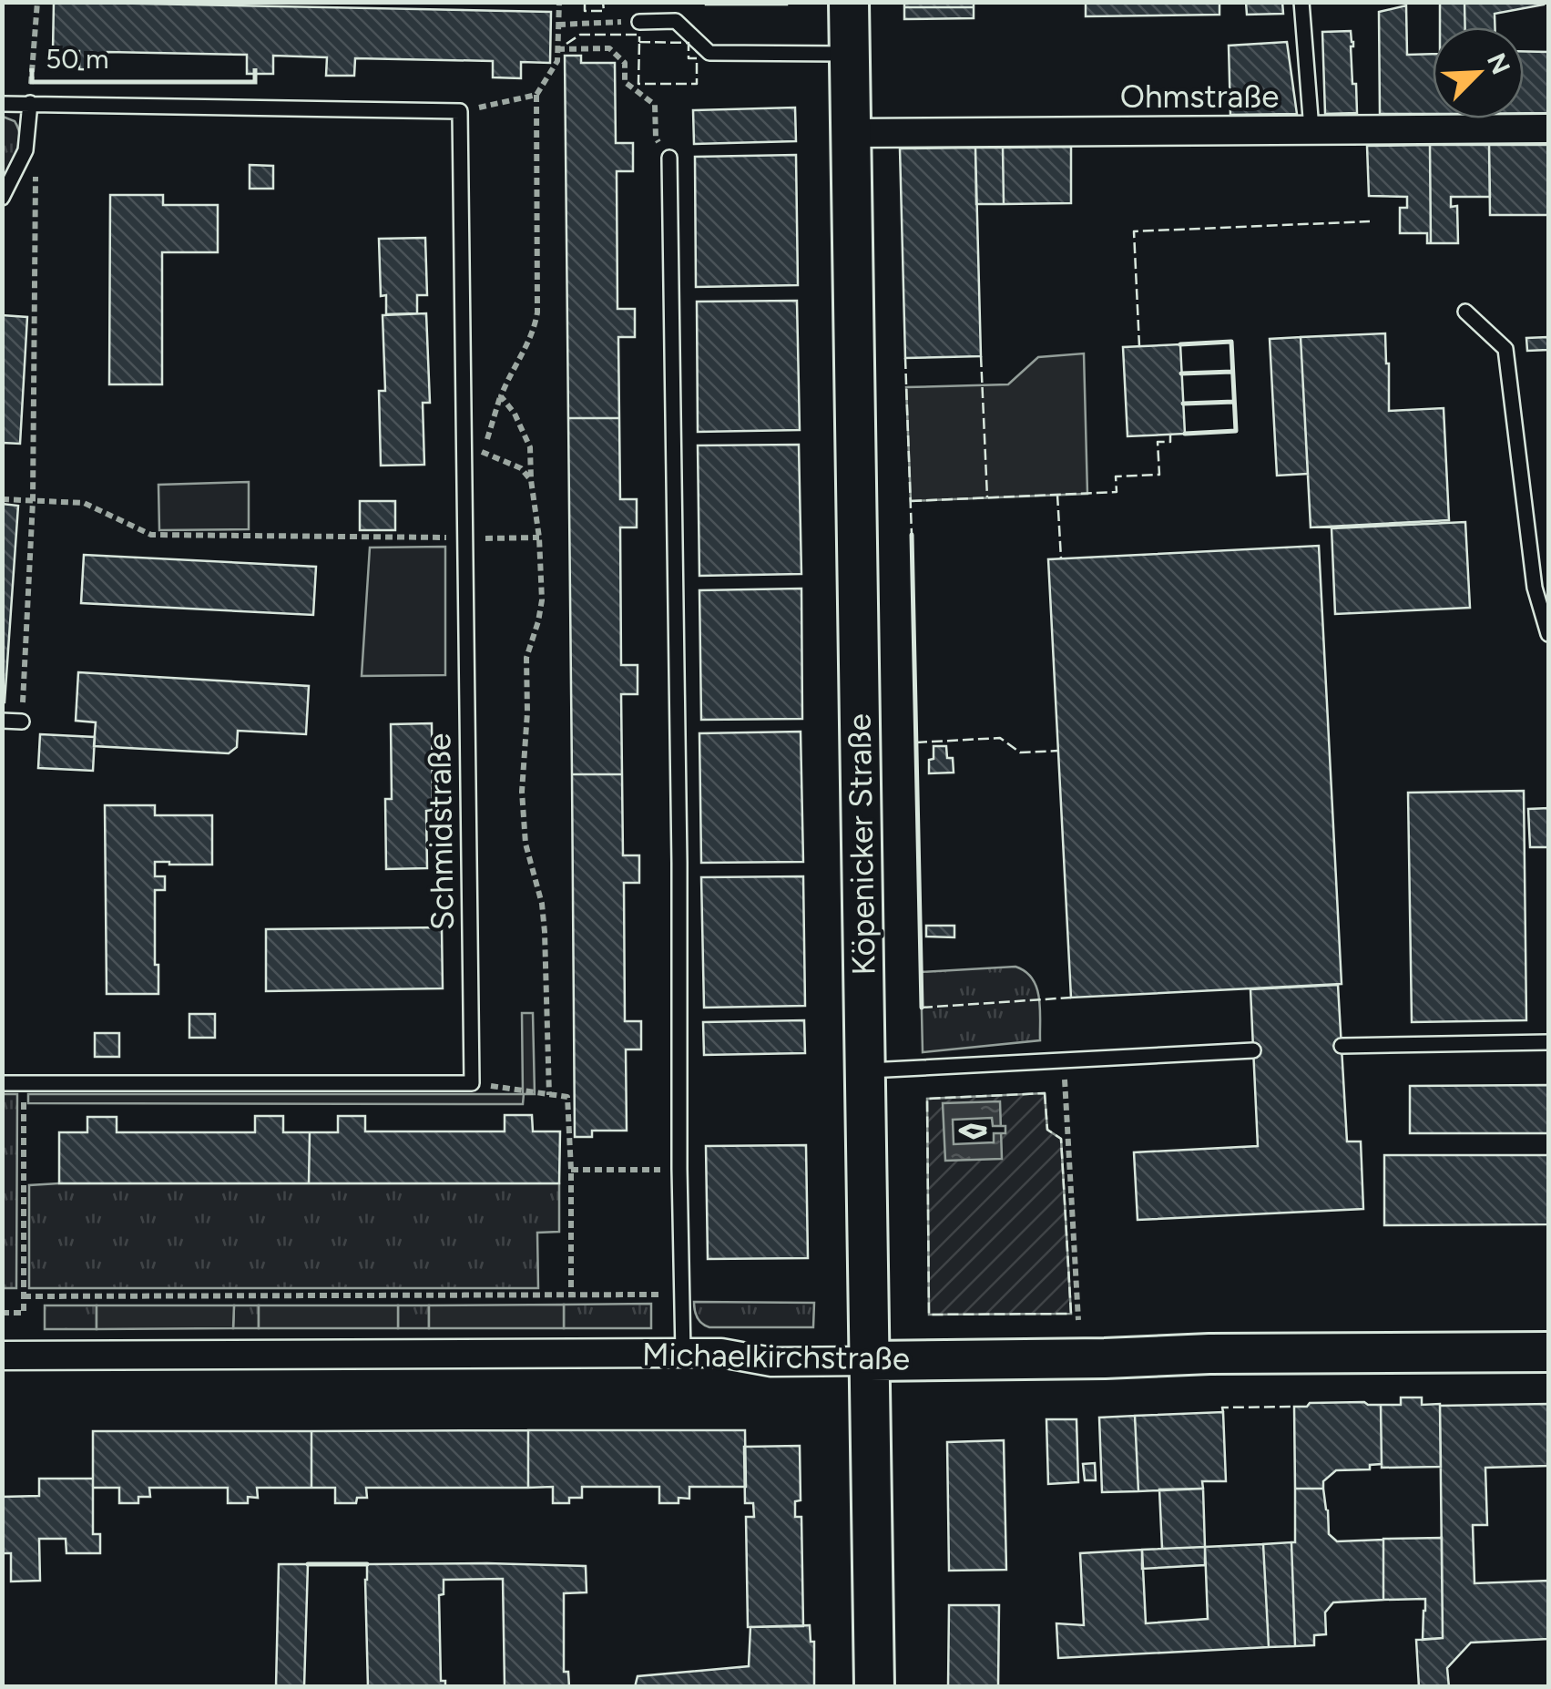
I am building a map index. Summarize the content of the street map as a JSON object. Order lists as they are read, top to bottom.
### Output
{
  "streets": {
    "main road": ["Köpenicker Straße", "Michaelkirchstraße"],
    "street": ["Ohmstraße"],
    "lane": ["Schmidstraße"]
  },
  "crossings": [
    ["Ohmstraße", "Köpenicker Straße"],
    ["Köpenicker Straße", "Michaelkirchstraße"]
  ],
  "scale_bar": "50 m",
  "north": "top right"
}
